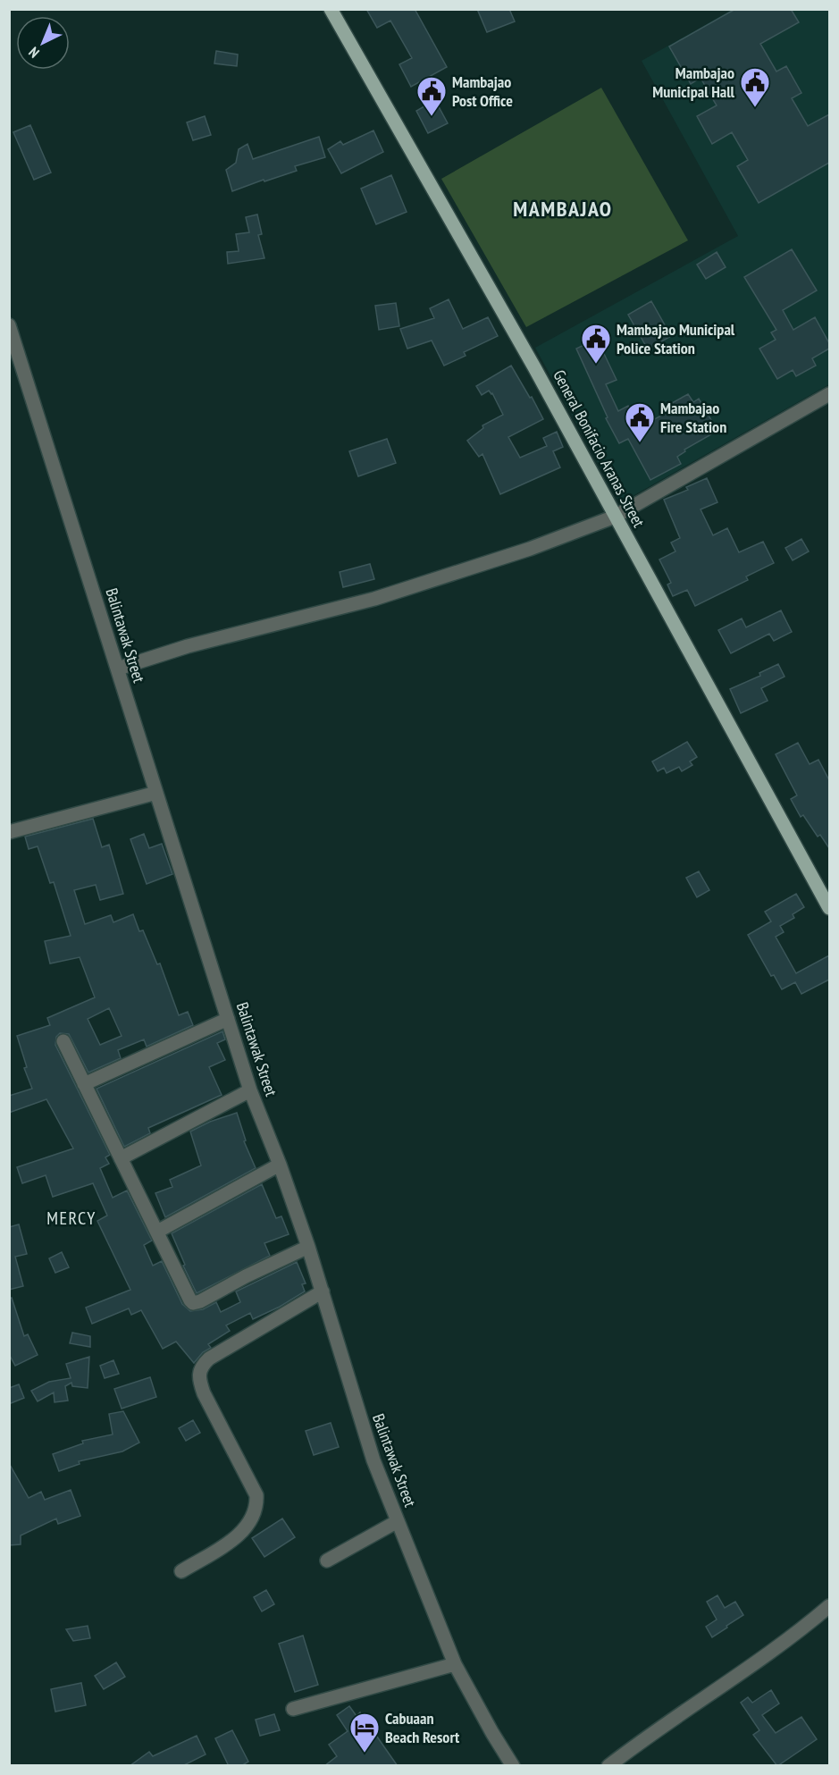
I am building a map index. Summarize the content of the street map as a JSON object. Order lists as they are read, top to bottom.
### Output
{
  "streets": {
    "main road": ["General Bonifacio Aranas Street"],
    "street": ["Balintawak Street"]
  },
  "districts": ["MAMBAJAO", "MERCY"],
  "places": {
    "public building": [
      "Mambajao Municipal Hall",
      "Mambajao Post Office",
      "Mambajao Municipal Police Station",
      "Mambajao Fire Station"
    ],
    "hotel": ["Cabuaan Beach Resort"]
  },
  "north": "bottom left"
}
